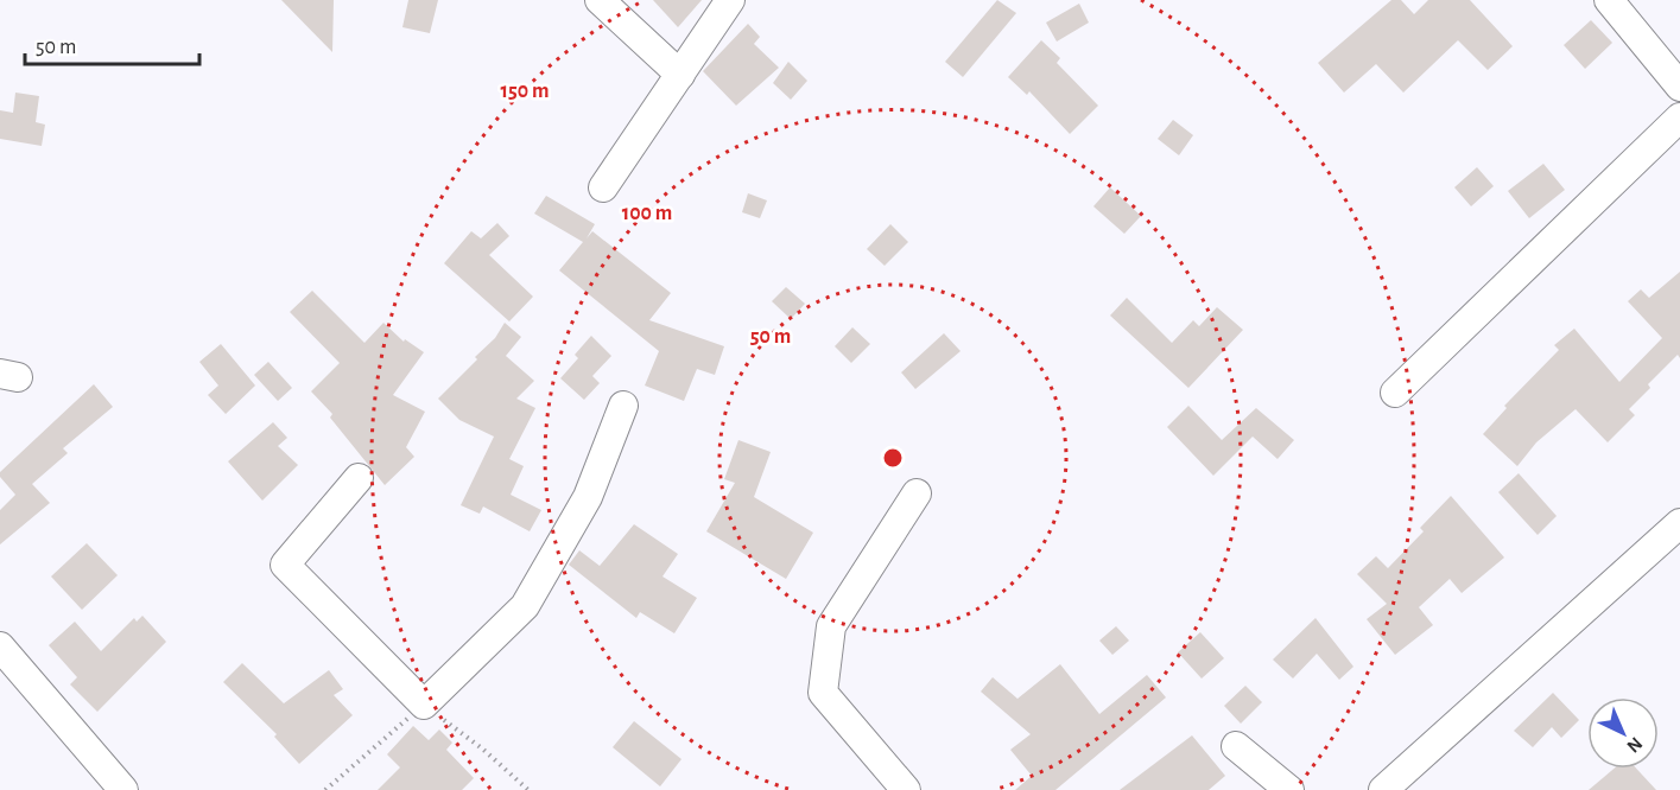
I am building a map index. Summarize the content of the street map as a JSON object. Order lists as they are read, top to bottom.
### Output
{
  "scale_bar": "50 m",
  "north": "bottom right",
  "rings": ["150 m", "100 m", "50 m"]
}
